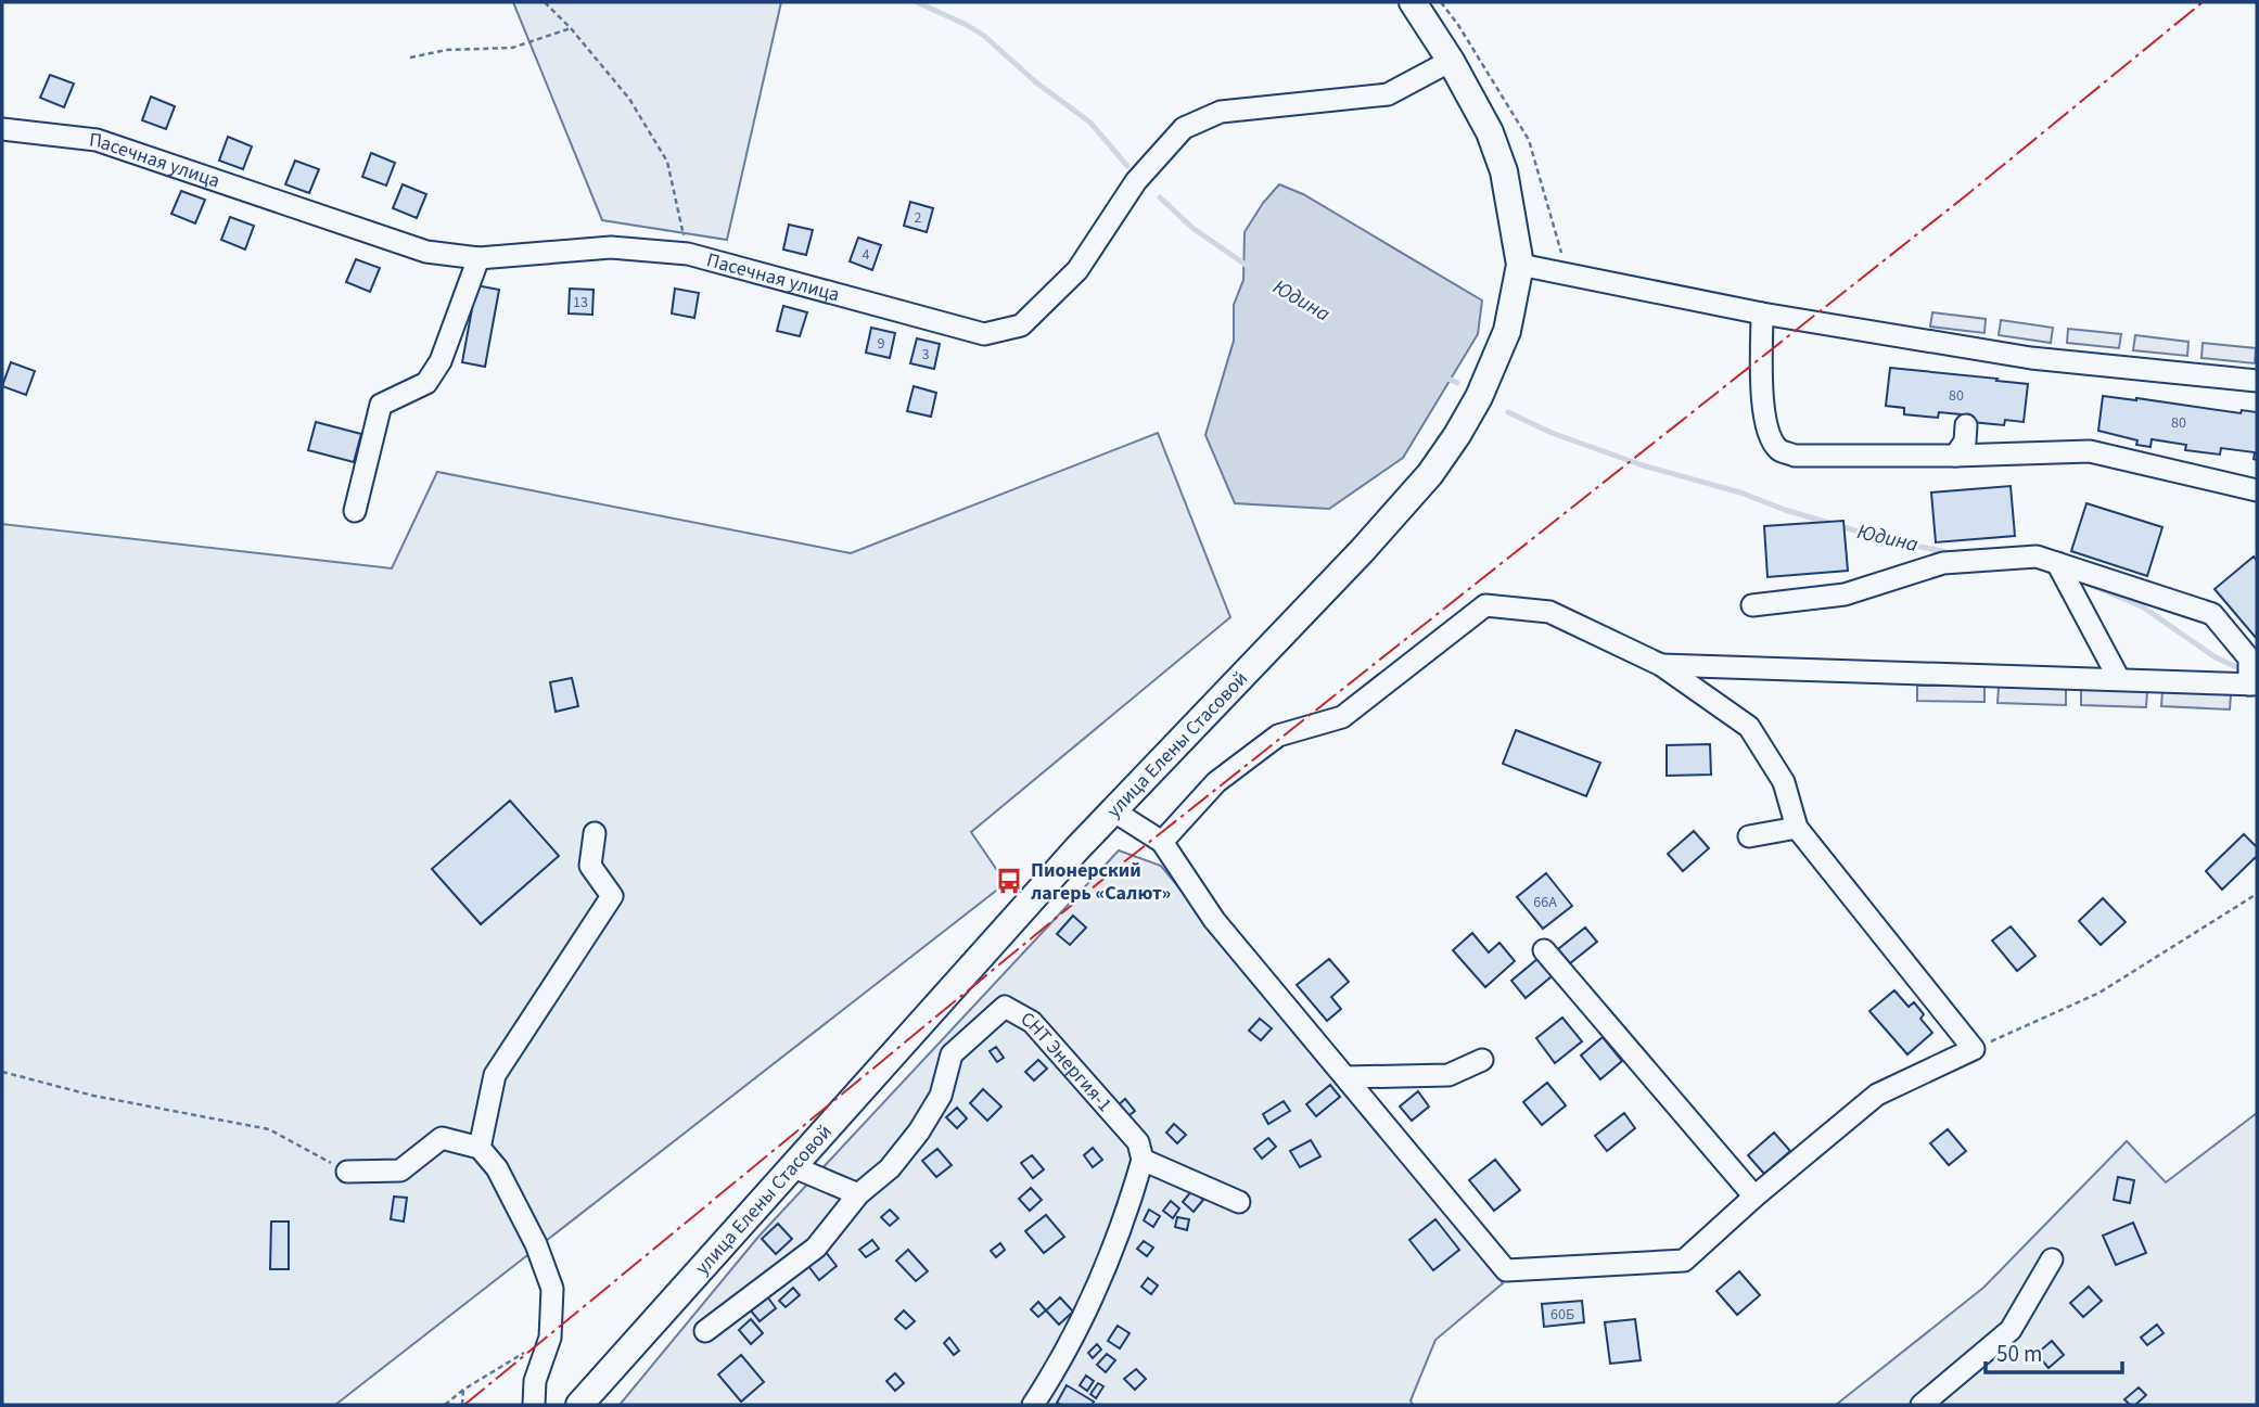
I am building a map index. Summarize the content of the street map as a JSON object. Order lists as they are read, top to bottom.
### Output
{
  "streets": {
    "main road": ["улица Елены Стасовой"],
    "street": ["Пасечная улица", "СНТ Энергия-1"]
  },
  "crossings": [
    ["Пасечная улица", "улица Елены Стасовой"]
  ],
  "water": ["Юдина"],
  "places": {
    "bus stop": ["Пионерский лагерь «Салют»"]
  },
  "house_numbers": [
    "2",
    "4",
    "13",
    "9",
    "3",
    "80",
    "80",
    "66А",
    "60Б"
  ],
  "scale_bar": "50 m"
}
